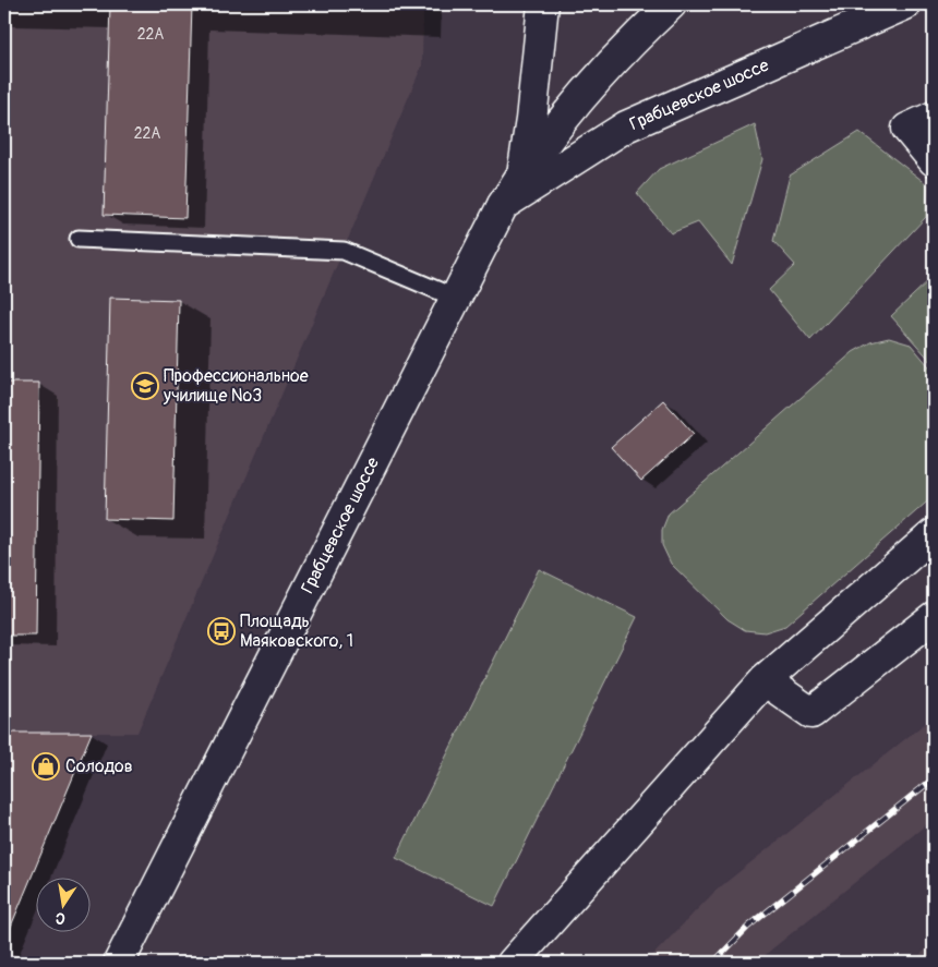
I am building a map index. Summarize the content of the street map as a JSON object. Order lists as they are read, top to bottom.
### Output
{
  "streets": {
    "main road": ["Грабцевское шоссе"]
  },
  "places": {
    "school or university": ["Профессиональное училище №3"],
    "bus stop": ["Площадь Маяковского, 1"],
    "shop": ["Солодов"]
  },
  "house_numbers": ["22А", "22А"],
  "north": "bottom"
}
